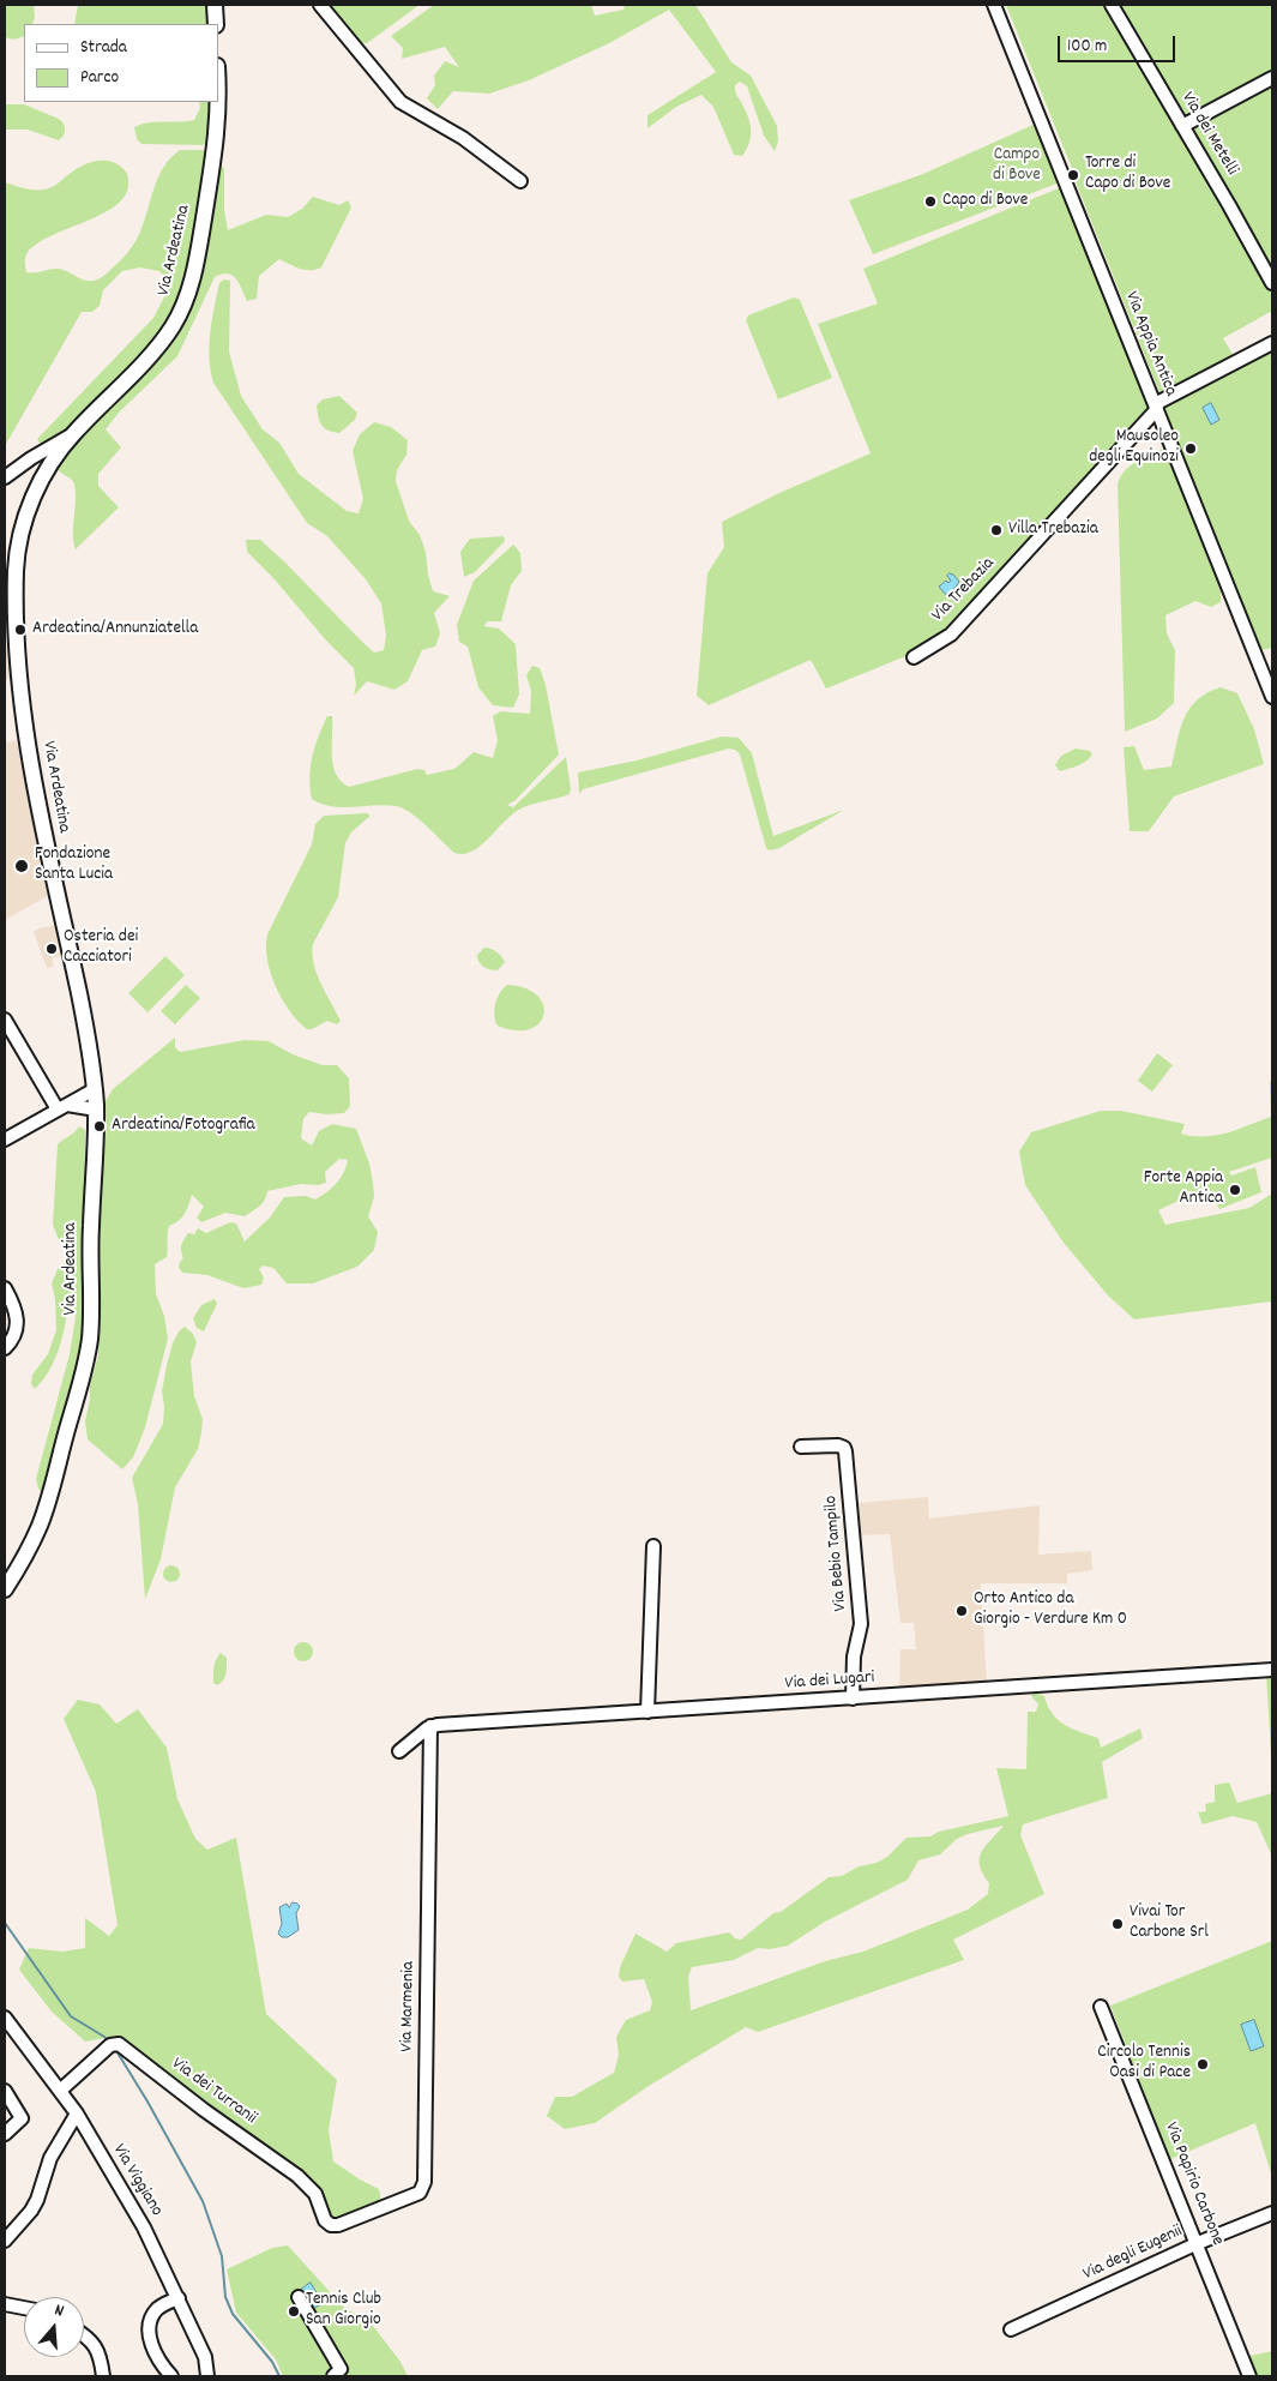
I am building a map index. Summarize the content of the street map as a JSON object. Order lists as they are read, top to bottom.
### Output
{
  "streets": {
    "main road": ["Via Ardeatina"],
    "street": [
      "Via dei Metelli",
      "Via Appia Antica",
      "Via Trebazia",
      "Via Bebio Tampilo",
      "Via dei Lugari",
      "Via Marmenia",
      "Via dei Turranii",
      "Via Viggiano",
      "Via Papirio Carbone",
      "Via degli Eugenii"
    ]
  },
  "crossings": [
    ["Via Appia Antica", "Via Trebazia"],
    ["Via Bebio Tampilo", "Via dei Lugari"],
    ["Via dei Lugari", "Via Marmenia"],
    ["Via Marmenia", "Via dei Turranii"],
    ["Via dei Turranii", "Via Viggiano"],
    ["Via Papirio Carbone", "Via degli Eugenii"]
  ],
  "parks": ["Campo di Bove"],
  "places": [
    "Torre di Capo di Bove",
    "Capo di Bove",
    "Mausoleo degli Equinozi",
    "Villa Trebazia",
    "Ardeatina/Annunziatella",
    "Fondazione Santa Lucia",
    "Osteria dei Cacciatori",
    "Ardeatina/Fotografia",
    "Forte Appia Antica",
    "Orto Antico da Giorgio - Verdure Km 0",
    "Vivai Tor Carbone Srl",
    "Circolo Tennis Oasi di Pace",
    "Tennis Club San Giorgio"
  ],
  "legend": ["Strada", "Parco"],
  "scale_bar": "100 m",
  "north": "top"
}
